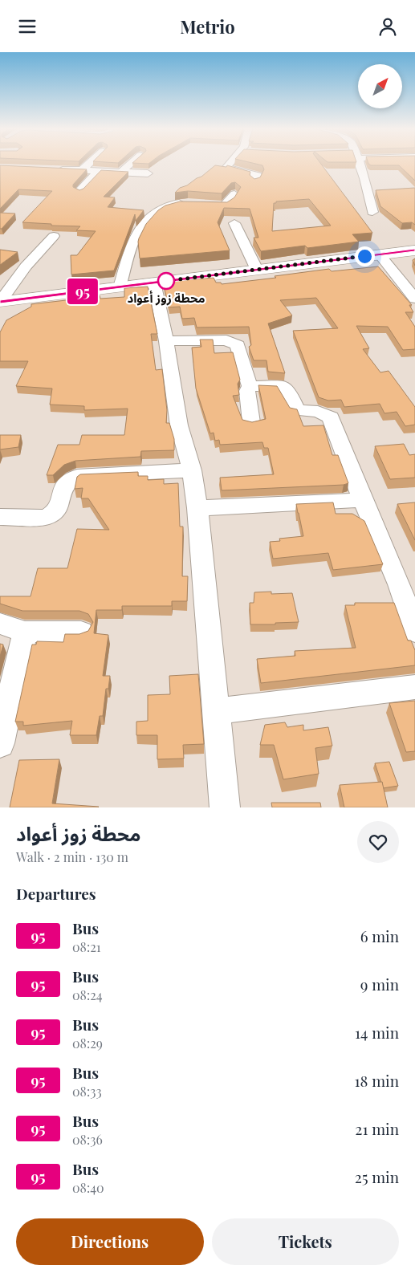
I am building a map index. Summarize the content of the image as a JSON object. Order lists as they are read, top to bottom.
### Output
{
  "places": ["محطة زوز أعواد"],
  "lines": ["bus line 95"],
  "north": "top right",
  "page": {
    "header": "Metrio",
    "on_map": "95",
    "heading": [
      ["محطة زوز أعواد", "Walk · 2 min · 130 m"],
      "Departures"
    ],
    "list": [
      {
        "mark": "95",
        "name": "Bus",
        "note": "08:21",
        "value": "6 min"
      },
      {
        "mark": "95",
        "name": "Bus",
        "note": "08:24",
        "value": "9 min"
      },
      {
        "mark": "95",
        "name": "Bus",
        "note": "08:29",
        "value": "14 min"
      },
      {
        "mark": "95",
        "name": "Bus",
        "note": "08:33",
        "value": "18 min"
      },
      {
        "mark": "95",
        "name": "Bus",
        "note": "08:36",
        "value": "21 min"
      },
      {
        "mark": "95",
        "name": "Bus",
        "note": "08:40",
        "value": "25 min"
      }
    ],
    "buttons": ["Directions", "Tickets"]
  }
}
